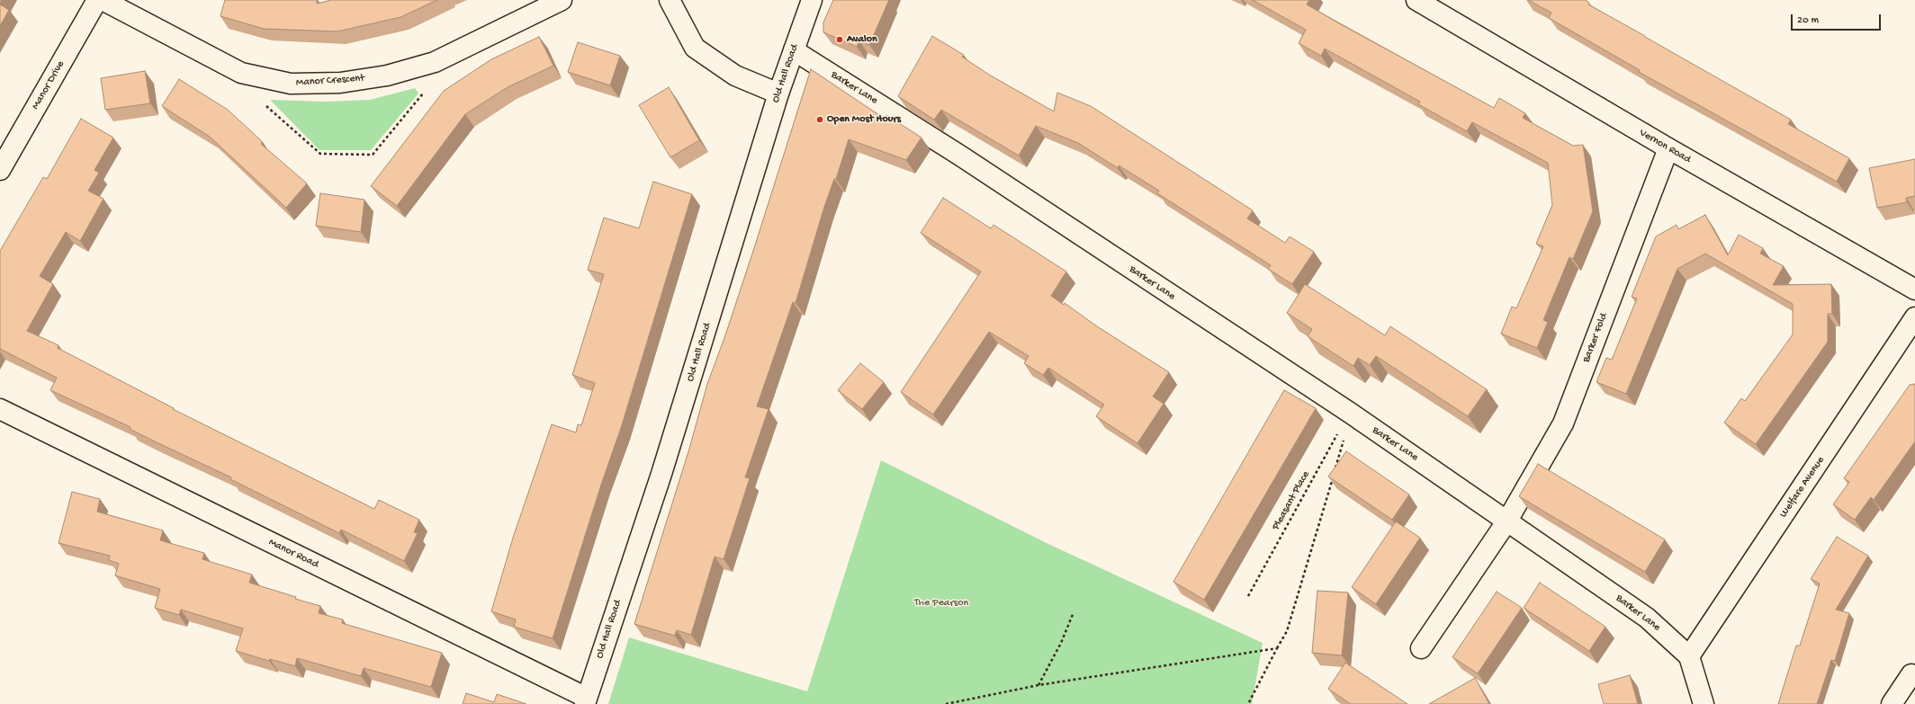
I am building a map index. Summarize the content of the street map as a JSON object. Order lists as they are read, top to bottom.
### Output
{
  "streets": {
    "street": [
      "Old Hall Road",
      "Manor Crescent",
      "Manor Drive",
      "Barker Lane",
      "Vernon Road",
      "Barker Fold",
      "Welfare Avenue",
      "Manor Road"
    ],
    "path": ["Pleasant Place"]
  },
  "crossings": [
    ["Old Hall Road", "Barker Lane"],
    ["Old Hall Road", "Manor Road"],
    ["Barker Lane", "Barker Fold"],
    ["Barker Lane", "Welfare Avenue"],
    ["Barker Lane", "Pleasant Place"],
    ["Vernon Road", "Barker Fold"]
  ],
  "parks": ["The Pearson"],
  "places": ["Avalon", "Open Most Hours"],
  "scale_bar": "20 m"
}
